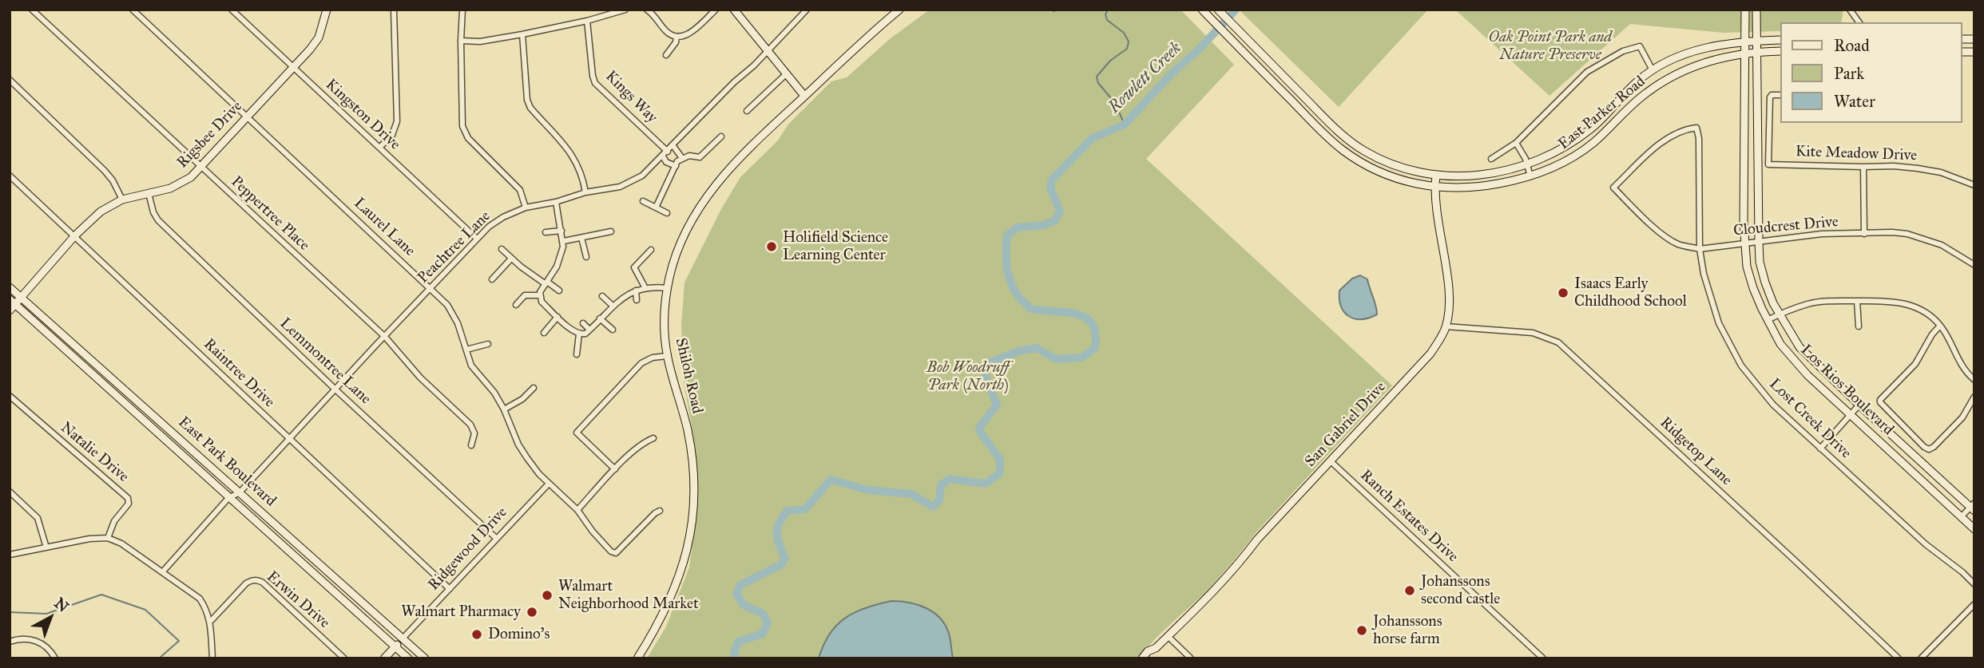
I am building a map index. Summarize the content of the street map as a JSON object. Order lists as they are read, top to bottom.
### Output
{
  "streets": {
    "main road": [
      "East Parker Road",
      "Rigsbee Drive",
      "Shiloh Road",
      "Los Rios Boulevard",
      "San Gabriel Drive",
      "East Park Boulevard",
      "Ridgewood Drive"
    ],
    "street": [
      "Kings Way",
      "Kingston Drive",
      "Kite Meadow Drive",
      "Peppertree Place",
      "Cloudcrest Drive",
      "Laurel Lane",
      "Peachtree Lane",
      "Lemmontree Lane",
      "Raintree Drive",
      "Lost Creek Drive",
      "Ridgetop Lane",
      "Natalie Drive",
      "Ranch Estates Drive",
      "Erwin Drive"
    ]
  },
  "crossings": [
    ["Kings Way", "Peachtree Lane"],
    ["East Parker Road", "Los Rios Boulevard"],
    ["East Parker Road", "San Gabriel Drive"],
    ["Kingston Drive", "Rigsbee Drive"],
    ["Kingston Drive", "Peachtree Lane"],
    ["Rigsbee Drive", "Peppertree Place"],
    ["Rigsbee Drive", "Laurel Lane"],
    ["Rigsbee Drive", "Lemmontree Lane"],
    ["Rigsbee Drive", "Raintree Drive"],
    ["Rigsbee Drive", "East Park Boulevard"],
    ["Peppertree Place", "Peachtree Lane"],
    ["Cloudcrest Drive", "Los Rios Boulevard"],
    ["Cloudcrest Drive", "Lost Creek Drive"],
    ["Laurel Lane", "Peachtree Lane"],
    ["Laurel Lane", "Ridgewood Drive"],
    ["Peachtree Lane", "Lemmontree Lane"],
    ["Peachtree Lane", "Raintree Drive"],
    ["Peachtree Lane", "East Park Boulevard"],
    ["Lemmontree Lane", "Ridgewood Drive"],
    ["Raintree Drive", "Ridgewood Drive"],
    ["San Gabriel Drive", "Ridgetop Lane"],
    ["San Gabriel Drive", "Ranch Estates Drive"],
    ["East Park Boulevard", "Ridgewood Drive"]
  ],
  "water": ["Rowlett Creek"],
  "parks": ["Oak Point Park and Nature Preserve", "Bob Woodruff Park (North)"],
  "places": [
    "Holifield Science Learning Center",
    "Isaacs Early Childhood School",
    "Johanssons second castle",
    "Walmart Neighborhood Market",
    "Walmart Pharmacy",
    "Johanssons horse farm",
    "Domino's"
  ],
  "legend": ["Road", "Park", "Water"],
  "north": "top right"
}
